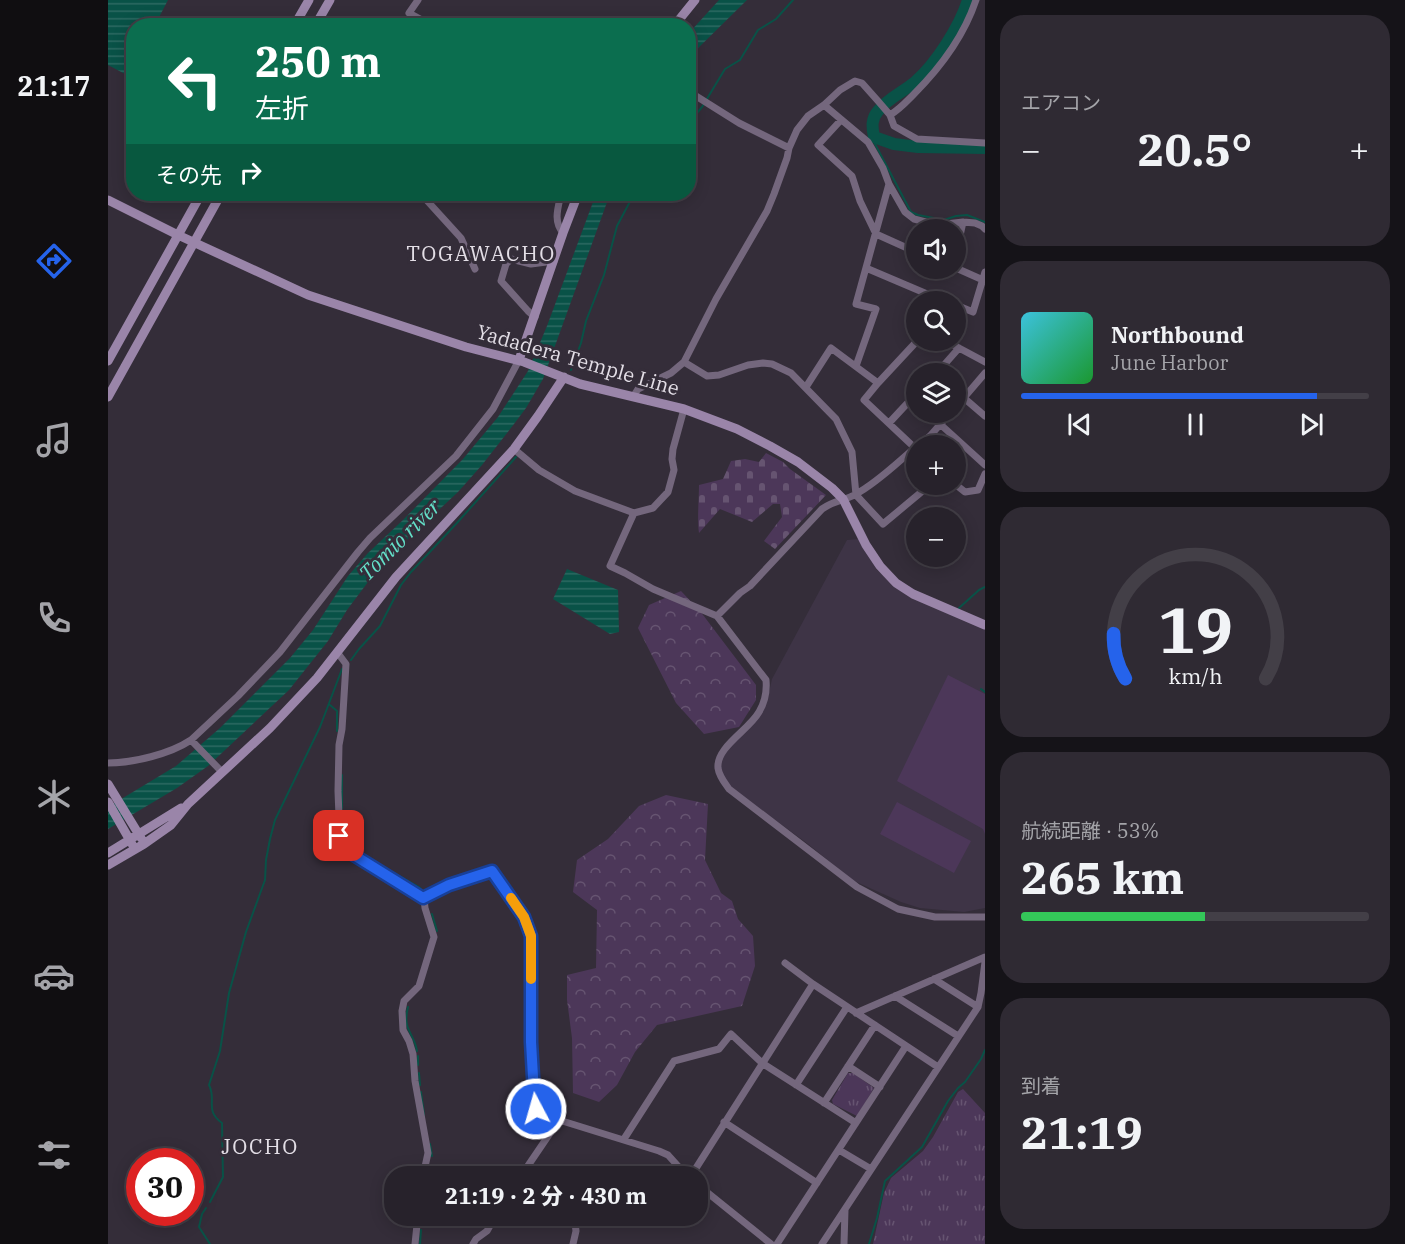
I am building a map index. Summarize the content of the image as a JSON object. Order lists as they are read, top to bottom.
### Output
{
  "streets": {
    "main road": ["Yadadera Temple Line"]
  },
  "districts": ["TOGAWACHO", "JOCHO"],
  "water": ["Tomio river"],
  "page": {
    "tabs": "21:17",
    "tile": [
      "エアコン",
      ["航続距離 · 53%", "265 km"],
      ["到着", "21:19"]
    ],
    "turn": ["250 m", "左折"],
    "heat": ["−", "20.5°", "+"],
    "then": "その先",
    "map_buttons": ["+", "−"],
    "song": ["Northbound", "June Harbor"],
    "limit": "30",
    "trip": "21:19 · 2 分 · 430 m",
    "gauge": ["19", "km/h"]
  }
}
